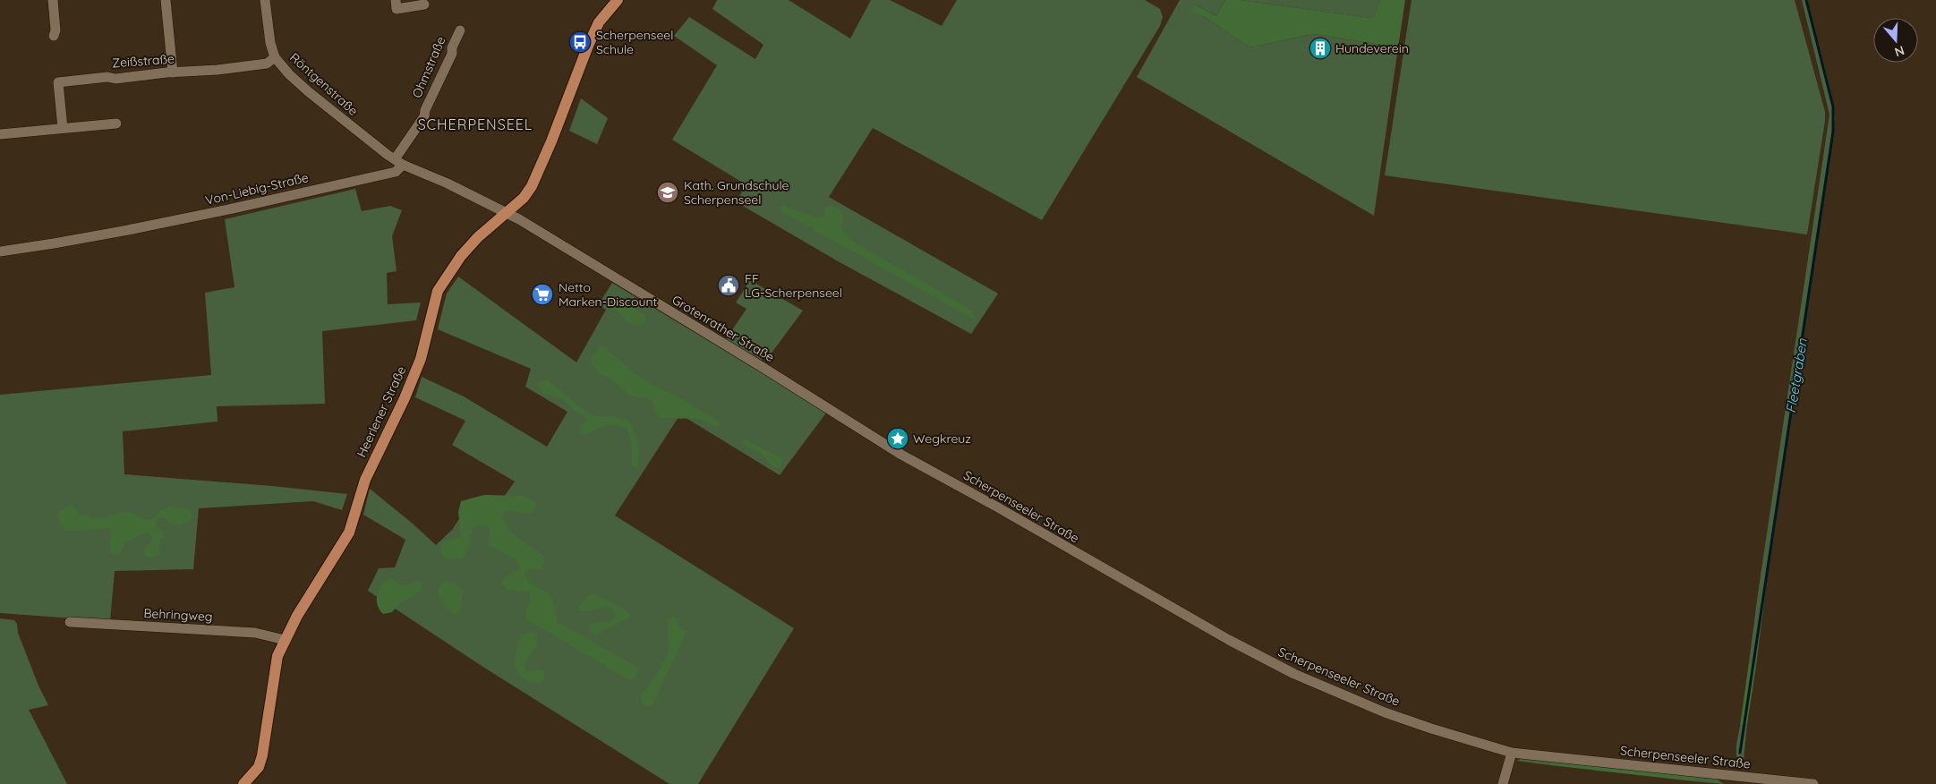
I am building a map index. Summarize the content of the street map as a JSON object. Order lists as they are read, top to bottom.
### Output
{
  "streets": {
    "main road": ["Heerlener Straße"],
    "street": [
      "Zeißstraße",
      "Ohmstraße",
      "Röntgenstraße",
      "Von-Liebig-Straße",
      "Grotenrather Straße",
      "Scherpenseeler Straße",
      "Behringweg"
    ]
  },
  "crossings": [
    ["Zeißstraße", "Röntgenstraße"],
    ["Ohmstraße", "Röntgenstraße"],
    ["Ohmstraße", "Von-Liebig-Straße"],
    ["Röntgenstraße", "Von-Liebig-Straße"],
    ["Grotenrather Straße", "Heerlener Straße"],
    ["Grotenrather Straße", "Scherpenseeler Straße"],
    ["Heerlener Straße", "Behringweg"]
  ],
  "districts": ["SCHERPENSEEL"],
  "water": ["Fleetgraben"],
  "places": {
    "bus stop": ["Scherpenseel Schule"],
    "building": ["Hundeverein"],
    "school or university": ["Kath. Grundschule Scherpenseel"],
    "public building": ["FF LG-Scherpenseel"],
    "supermarket": ["Netto Marken-Discount"],
    "place": ["Wegkreuz"]
  },
  "north": "bottom"
}
